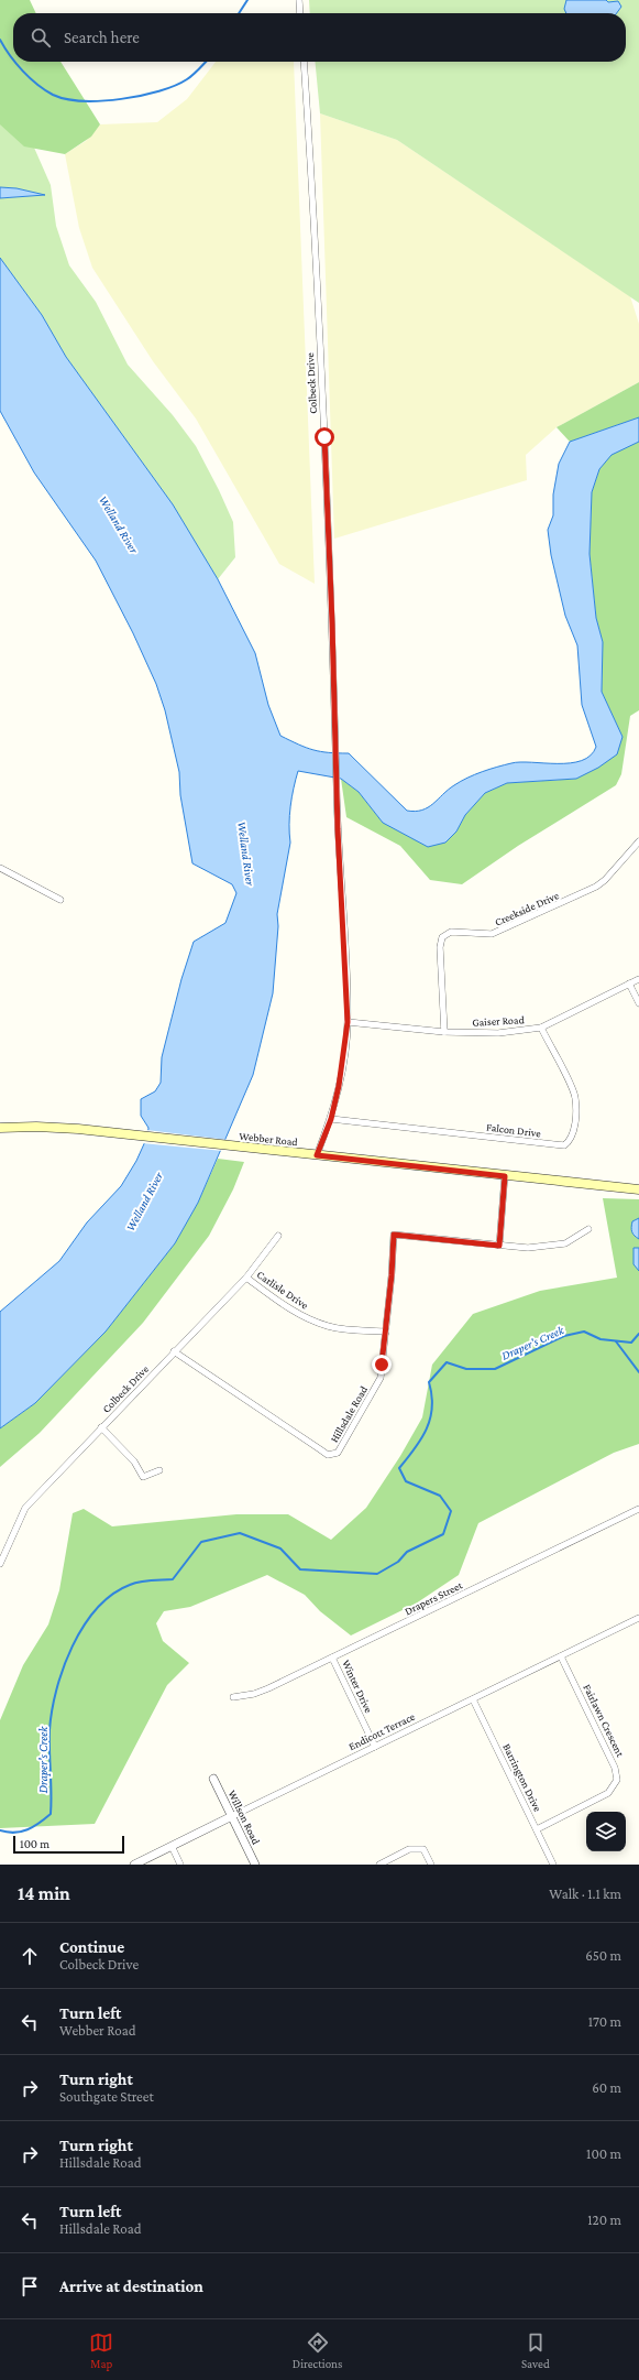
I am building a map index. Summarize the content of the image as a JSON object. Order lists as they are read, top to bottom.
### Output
{
  "streets": {
    "main road": ["Webber Road"],
    "street": [
      "Colbeck Drive",
      "Creekside Drive",
      "Gaiser Road",
      "Falcon Drive",
      "Carlisle Drive",
      "Hillsdale Road",
      "Drapers Street",
      "Winter Drive",
      "Fairlawn Crescent",
      "Endicott Terrace",
      "Barrington Drive",
      "Willson Road"
    ]
  },
  "crossings": [
    ["Colbeck Drive", "Gaiser Road"],
    ["Colbeck Drive", "Falcon Drive"],
    ["Colbeck Drive", "Webber Road"],
    ["Colbeck Drive", "Carlisle Drive"],
    ["Colbeck Drive", "Hillsdale Road"],
    ["Creekside Drive", "Gaiser Road"],
    ["Gaiser Road", "Falcon Drive"],
    ["Carlisle Drive", "Hillsdale Road"],
    ["Drapers Street", "Winter Drive"],
    ["Winter Drive", "Endicott Terrace"],
    ["Fairlawn Crescent", "Endicott Terrace"],
    ["Fairlawn Crescent", "Barrington Drive"],
    ["Endicott Terrace", "Barrington Drive"],
    ["Endicott Terrace", "Willson Road"]
  ],
  "water": ["Welland River", "Draper's Creek"],
  "scale_bar": "100 m",
  "page": {
    "search": "Search here",
    "scale": "100 m",
    "heading": ["14 min", "Walk · 1.1 km"],
    "list": [
      ["Continue", "Colbeck Drive", "650 m"],
      ["Turn left", "Webber Road", "170 m"],
      ["Turn right", "Southgate Street", "60 m"],
      ["Turn right", "Hillsdale Road", "100 m"],
      ["Turn left", "Hillsdale Road", "120 m"],
      "Arrive at destination"
    ],
    "nav": ["Map", "Directions", "Saved"]
  }
}
